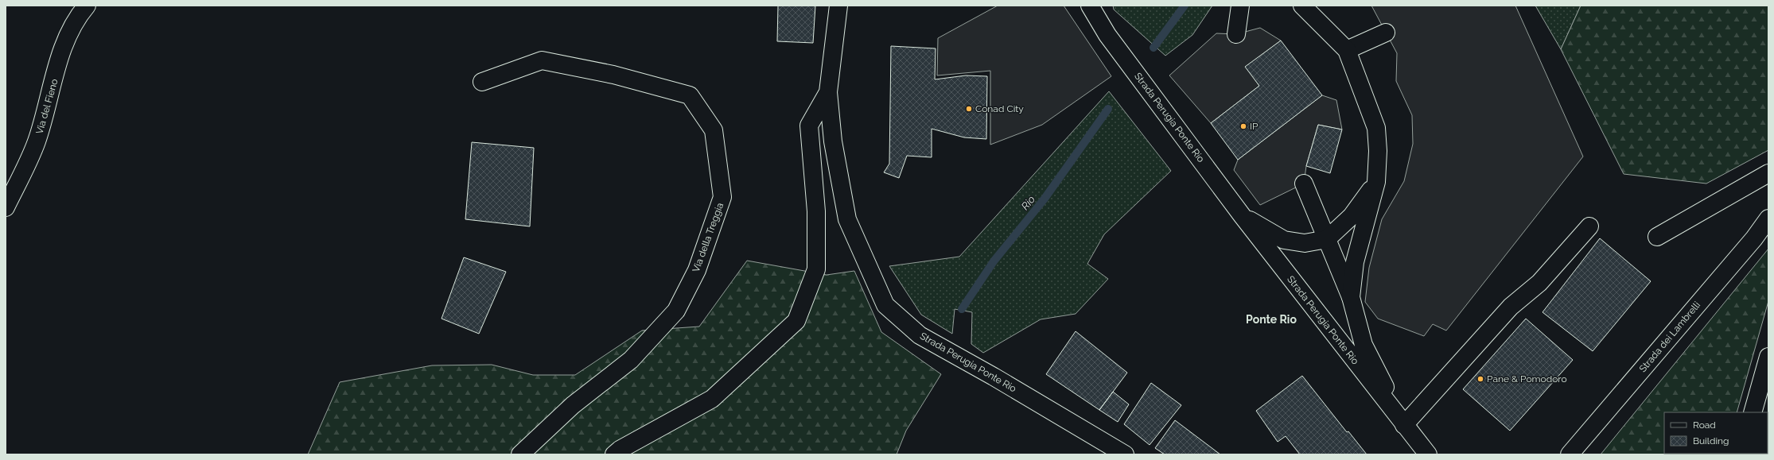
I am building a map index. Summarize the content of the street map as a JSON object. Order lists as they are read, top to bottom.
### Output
{
  "streets": {
    "street": [
      "Via del Fieno",
      "Strada Perugia Ponte Rio",
      "Via della Treggia",
      "Strada dei Lambrelli"
    ]
  },
  "districts": ["Ponte Rio"],
  "water": ["Rio"],
  "places": ["Conad City", "IP", "Pane & Pomodoro"],
  "legend": ["Road", "Building"]
}
